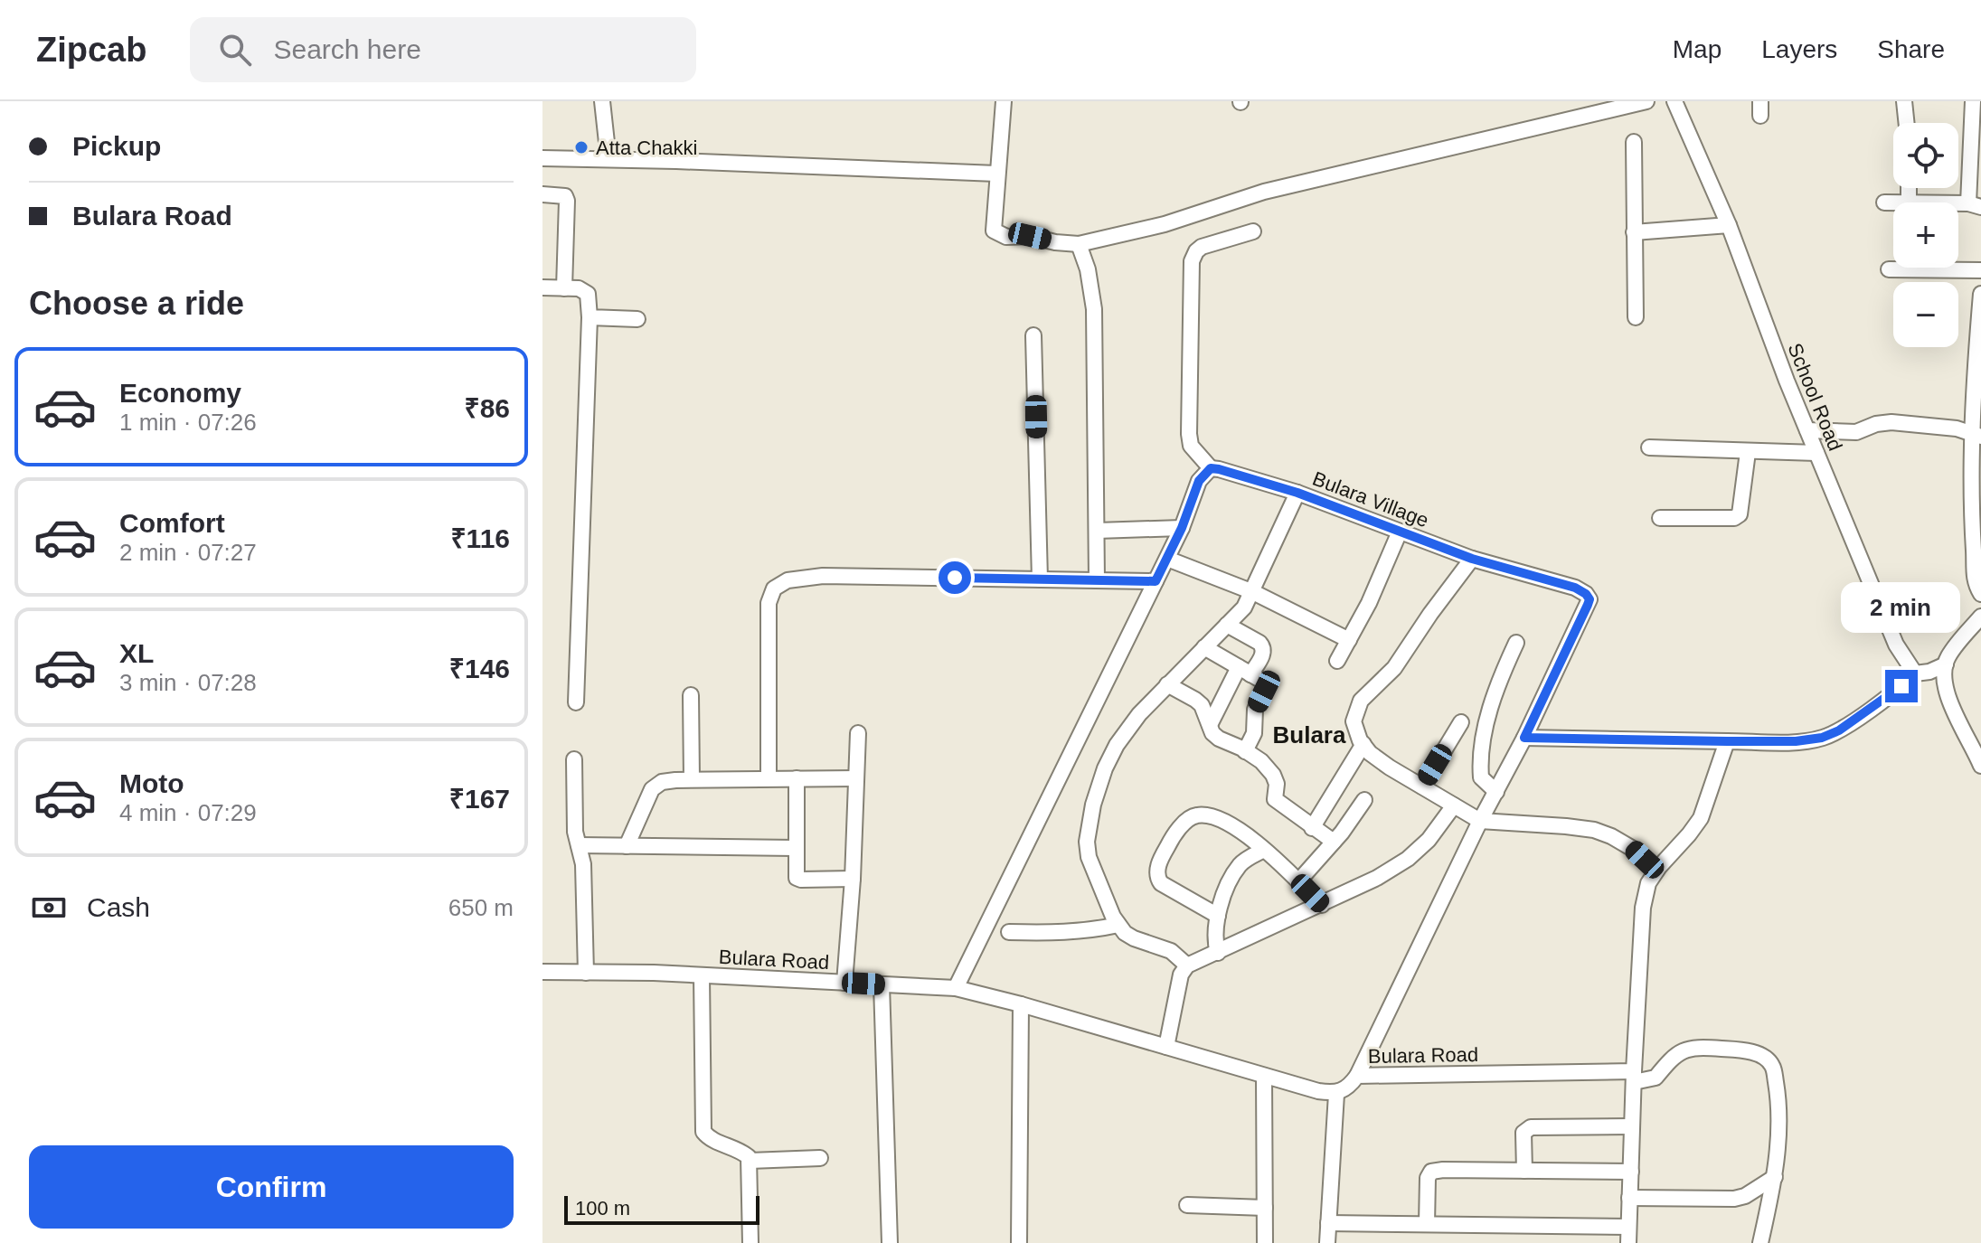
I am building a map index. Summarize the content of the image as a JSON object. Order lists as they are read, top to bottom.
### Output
{
  "streets": {
    "street": ["School Road", "Bulara Village", "Bulara Road"]
  },
  "districts": ["Bulara"],
  "places": ["Atta Chakki"],
  "scale_bar": "100 m",
  "page": {
    "header": "Zipcab",
    "search": "Search here",
    "nav": ["Map", "Layers", "Share"],
    "banner": ["Pickup", "Bulara Road"],
    "map_buttons": ["+", "−"],
    "heading": "Choose a ride",
    "list": [
      {
        "name": "Economy",
        "note": "1 min · 07:26",
        "value": "₹86"
      },
      {
        "name": "Comfort",
        "note": "2 min · 07:27",
        "value": "₹116"
      },
      {
        "name": "XL",
        "note": "3 min · 07:28",
        "value": "₹146"
      },
      {
        "name": "Moto",
        "note": "4 min · 07:29",
        "value": "₹167"
      }
    ],
    "bubble": "2 min",
    "pay": ["Cash", "650 m"],
    "buttons": "Confirm",
    "scale": "100 m"
  }
}
